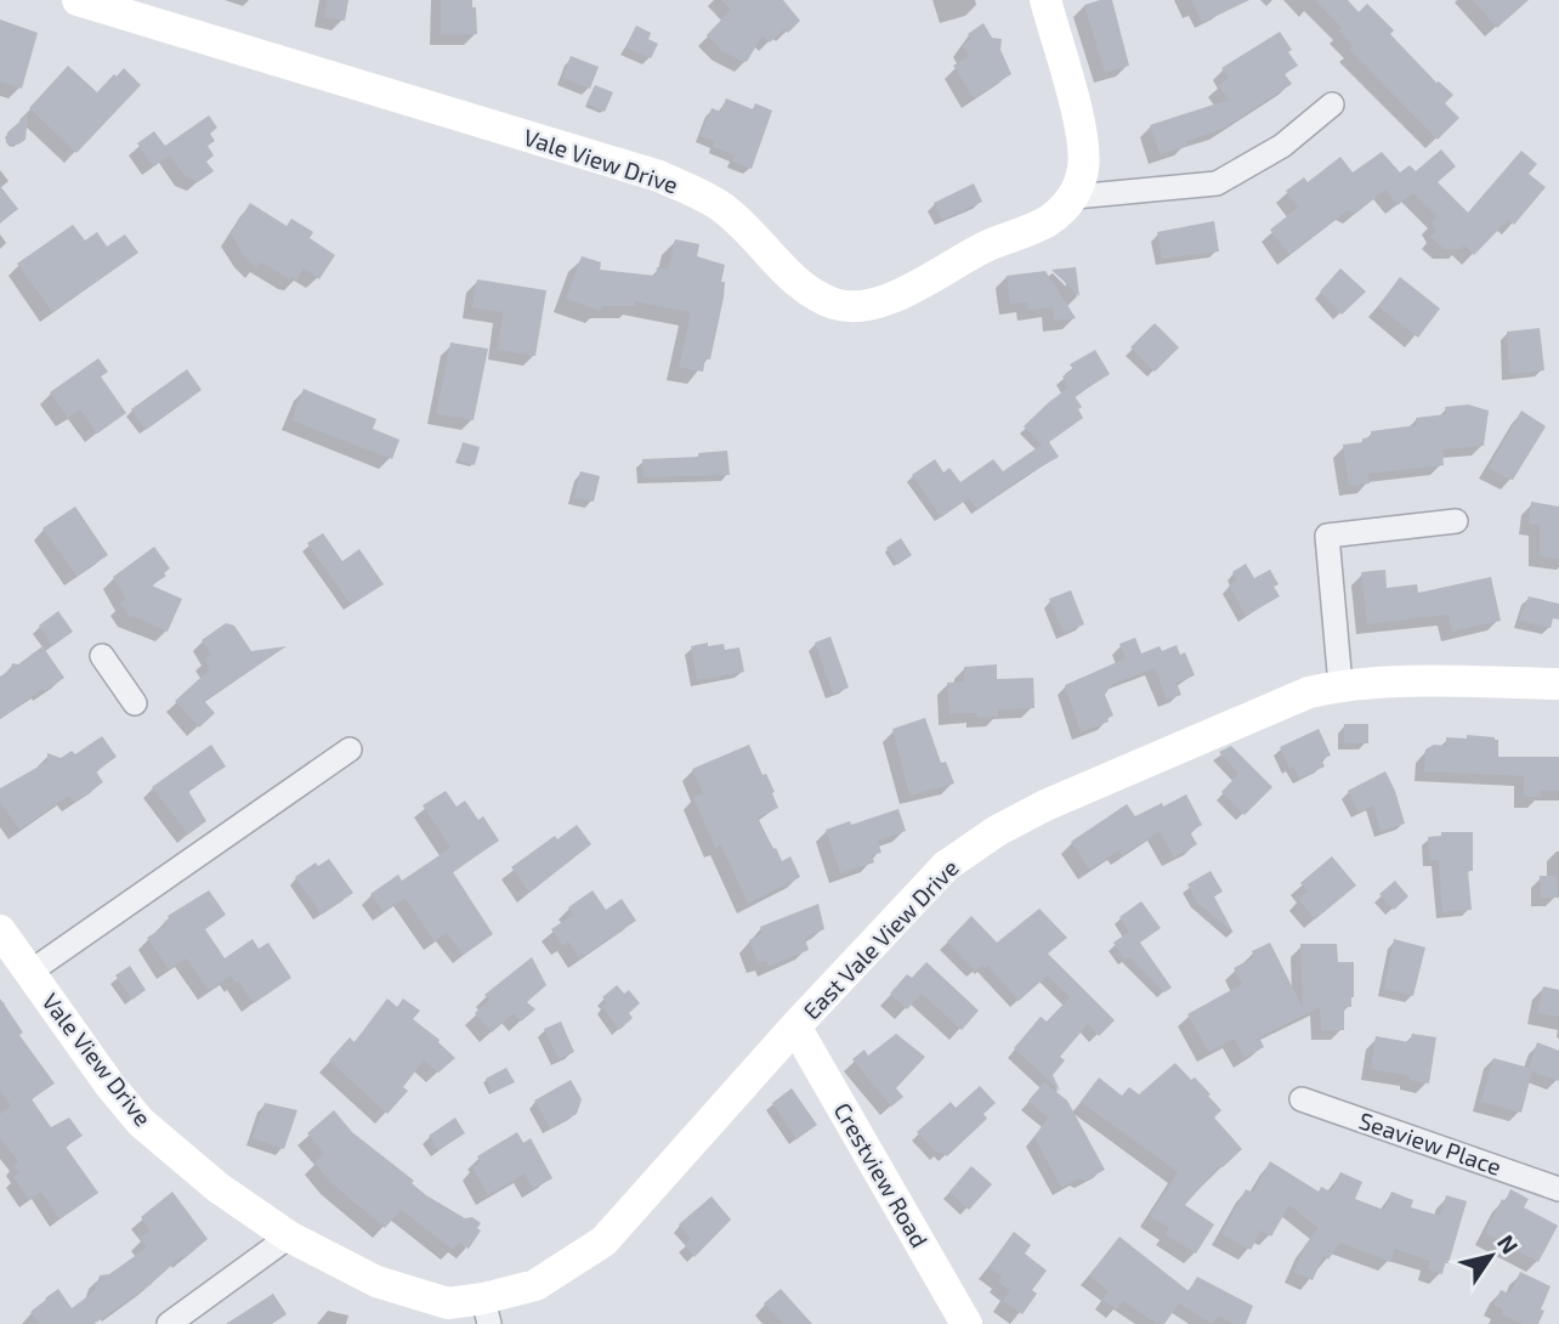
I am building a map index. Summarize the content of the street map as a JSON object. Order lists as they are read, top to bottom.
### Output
{
  "streets": {
    "street": [
      "Vale View Drive",
      "East Vale View Drive",
      "Seaview Place",
      "Crestview Road"
    ]
  },
  "crossings": [
    ["Vale View Drive", "East Vale View Drive"],
    ["East Vale View Drive", "Crestview Road"]
  ],
  "north": "top right"
}
